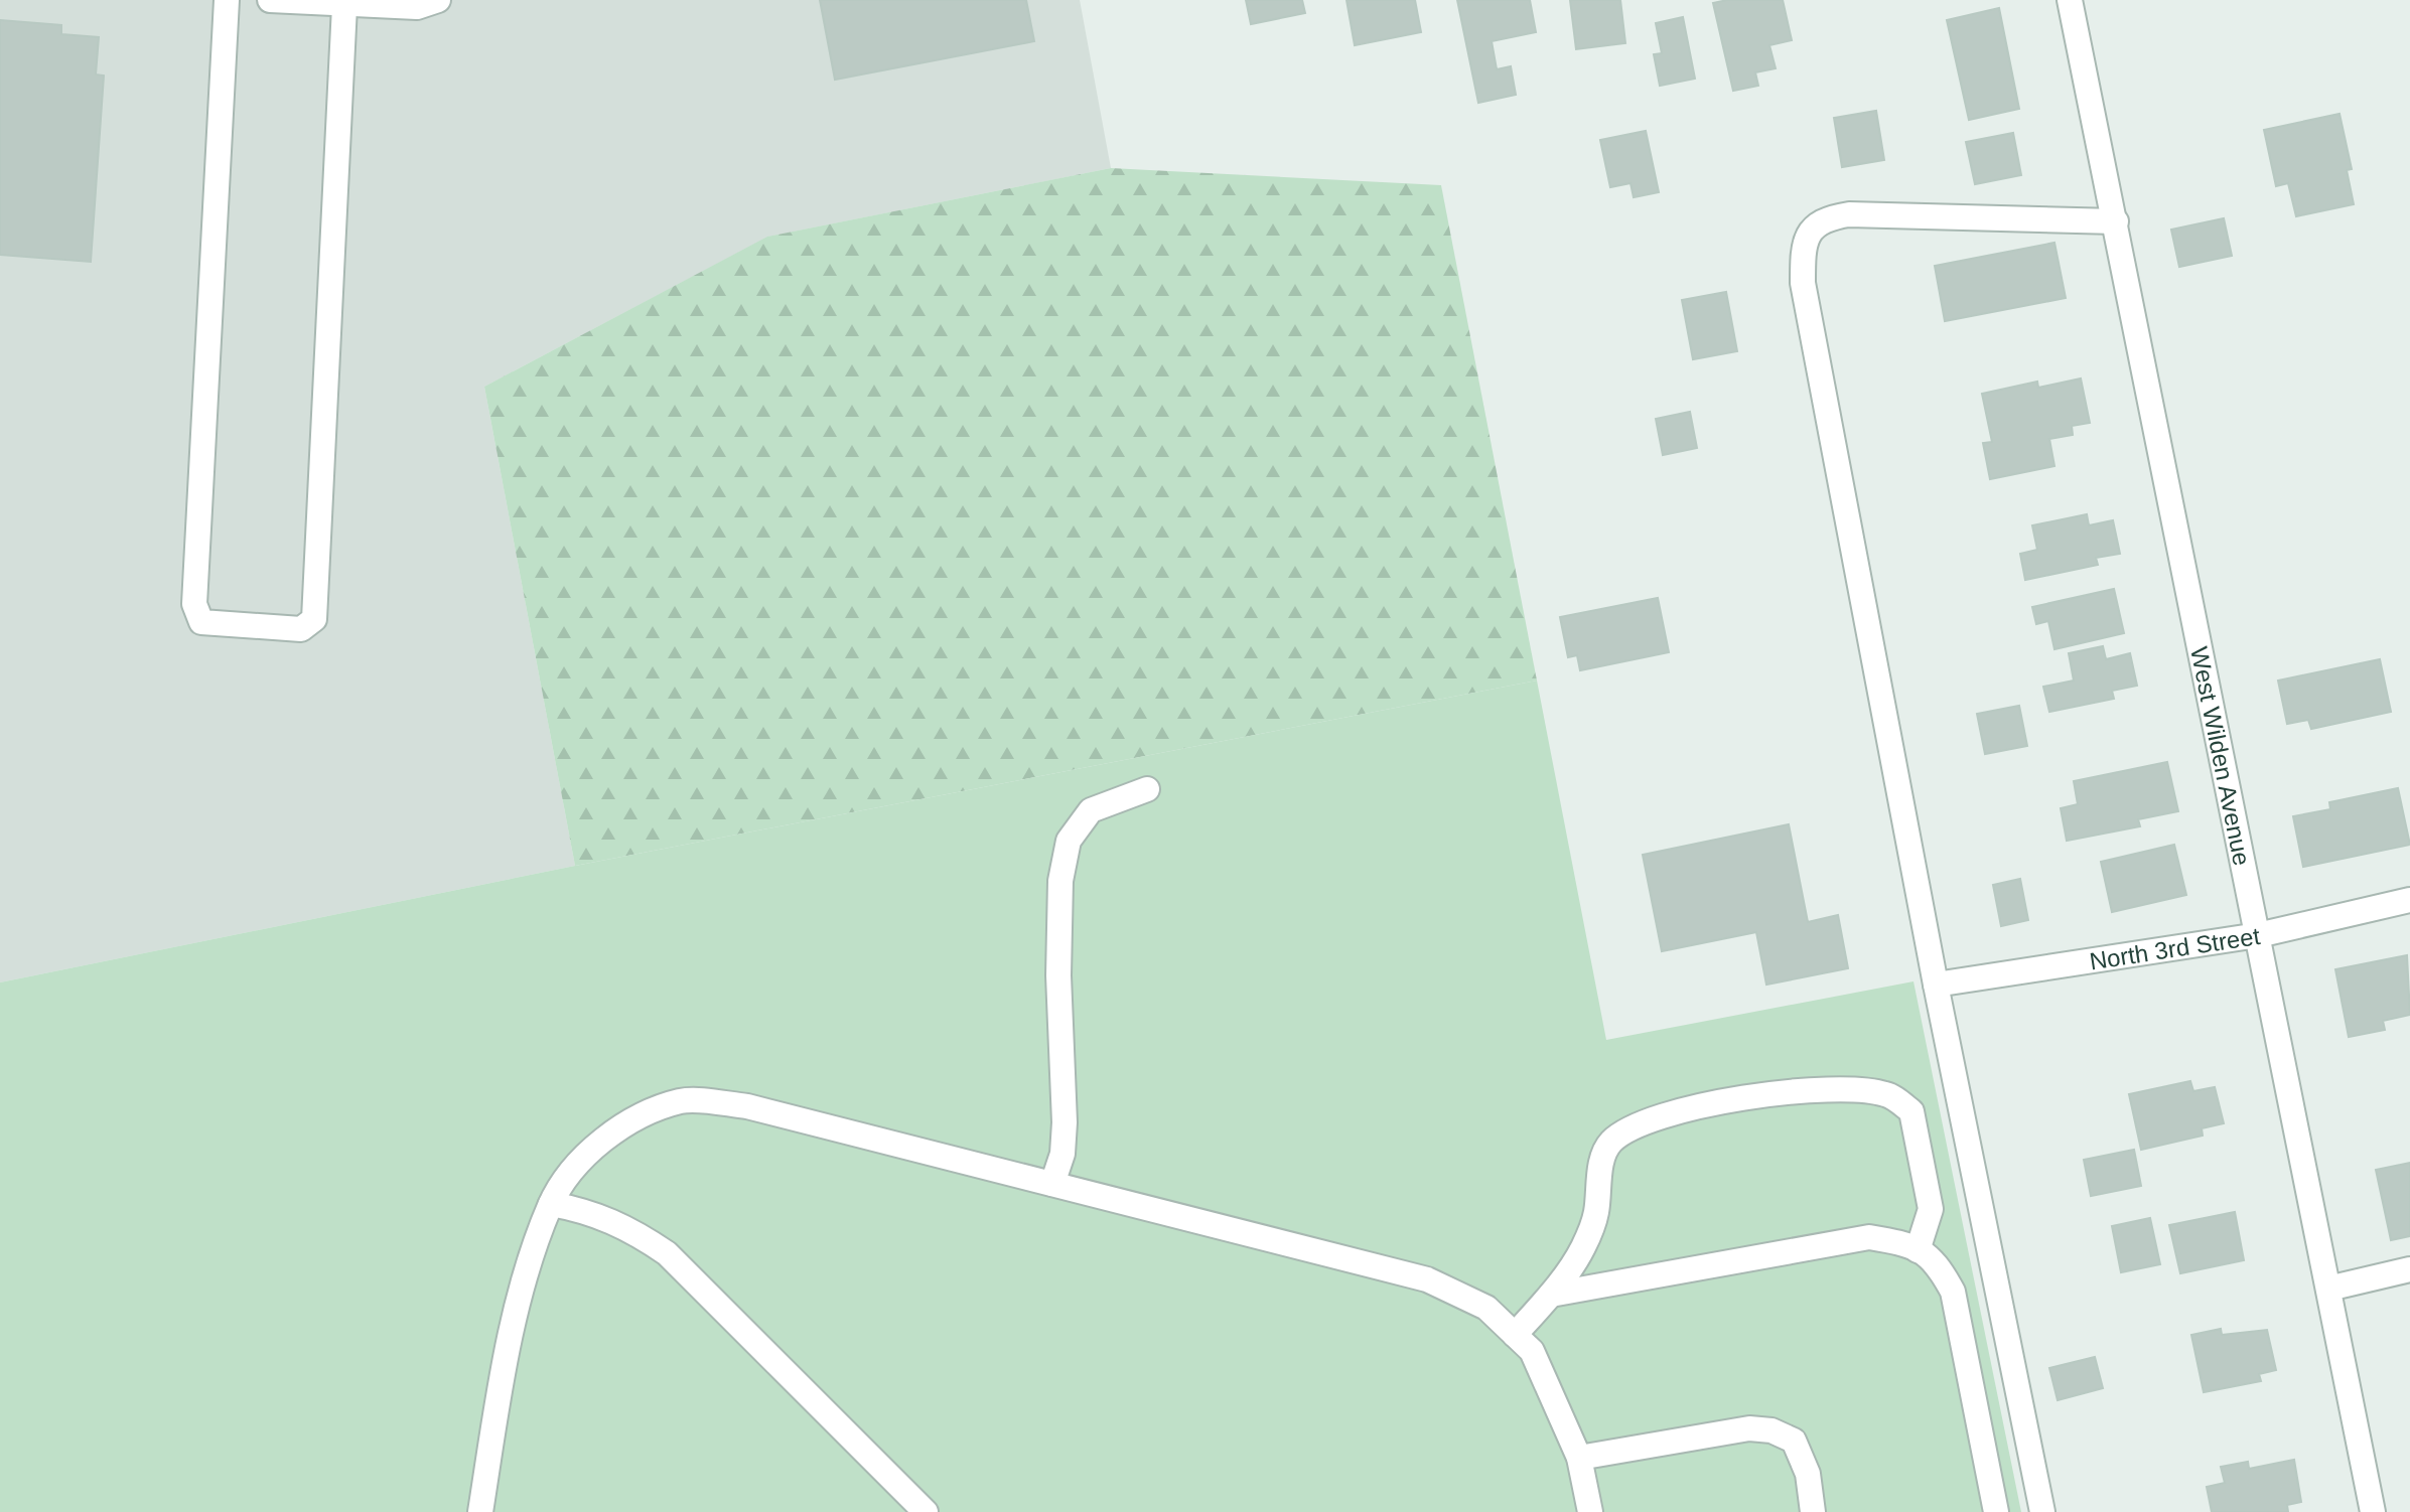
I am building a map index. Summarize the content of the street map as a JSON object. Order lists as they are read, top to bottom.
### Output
{
  "streets": {
    "street": ["West Wilden Avenue", "North 3rd Street"]
  },
  "crossings": [
    ["West Wilden Avenue", "North 3rd Street"]
  ]
}
